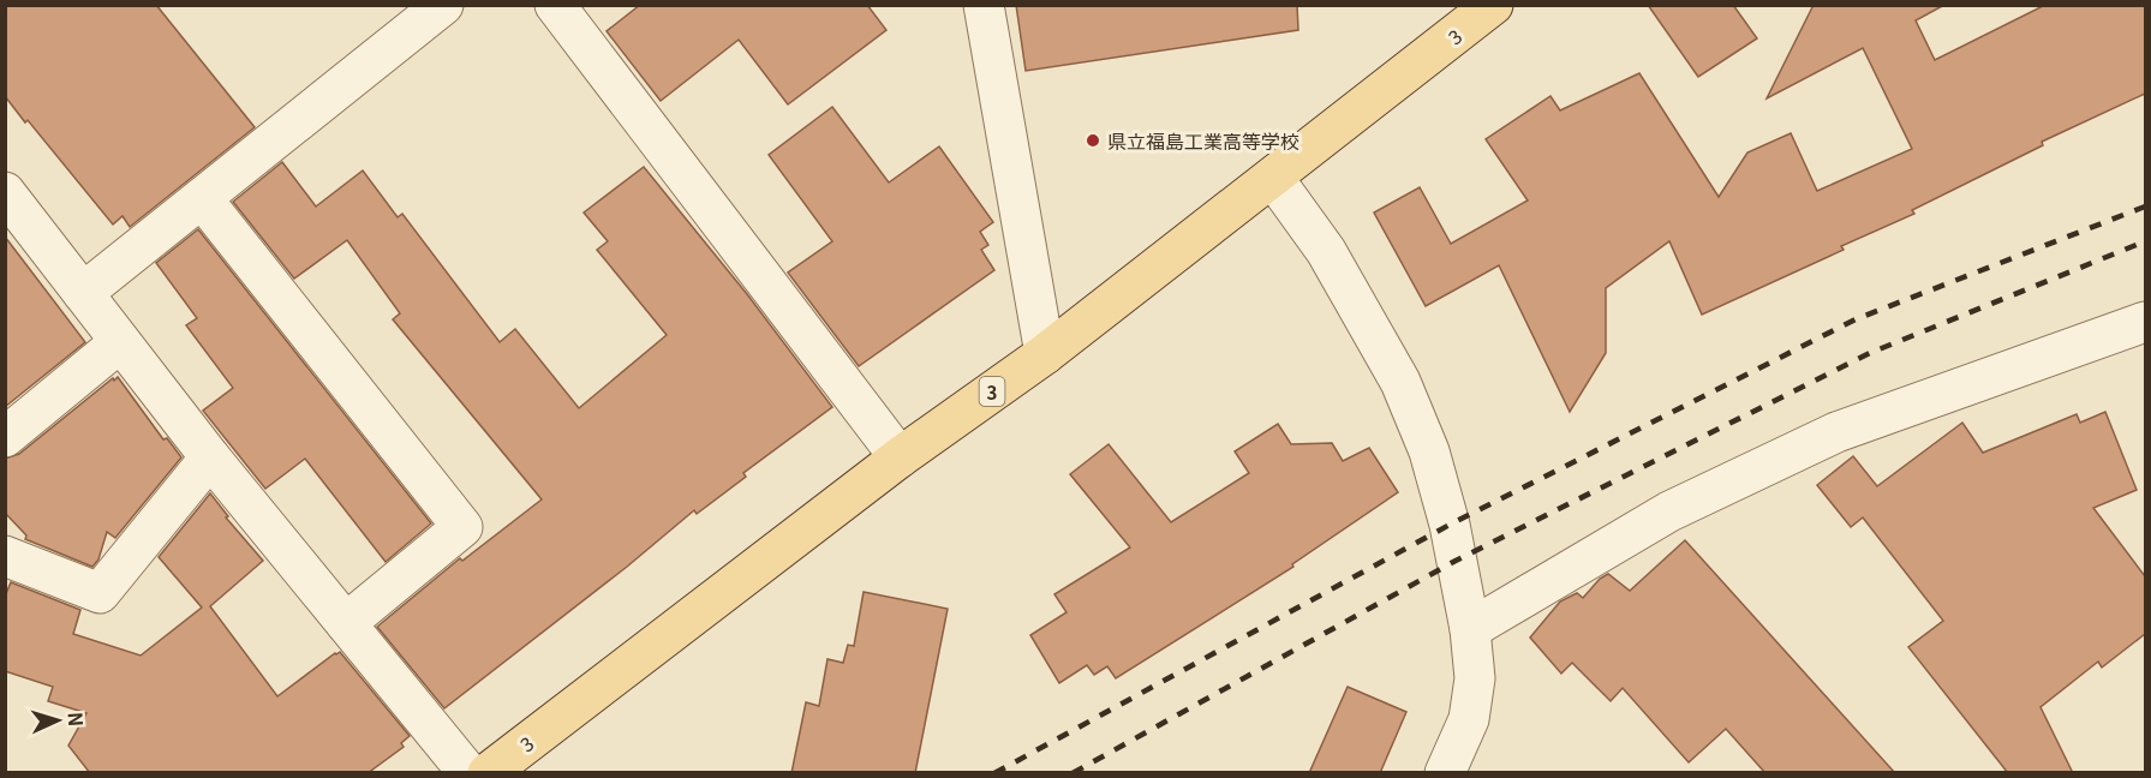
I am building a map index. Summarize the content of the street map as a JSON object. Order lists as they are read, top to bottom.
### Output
{
  "streets": {
    "main road": ["3"]
  },
  "places": ["県立福島工業高等学校"],
  "north": "right"
}
